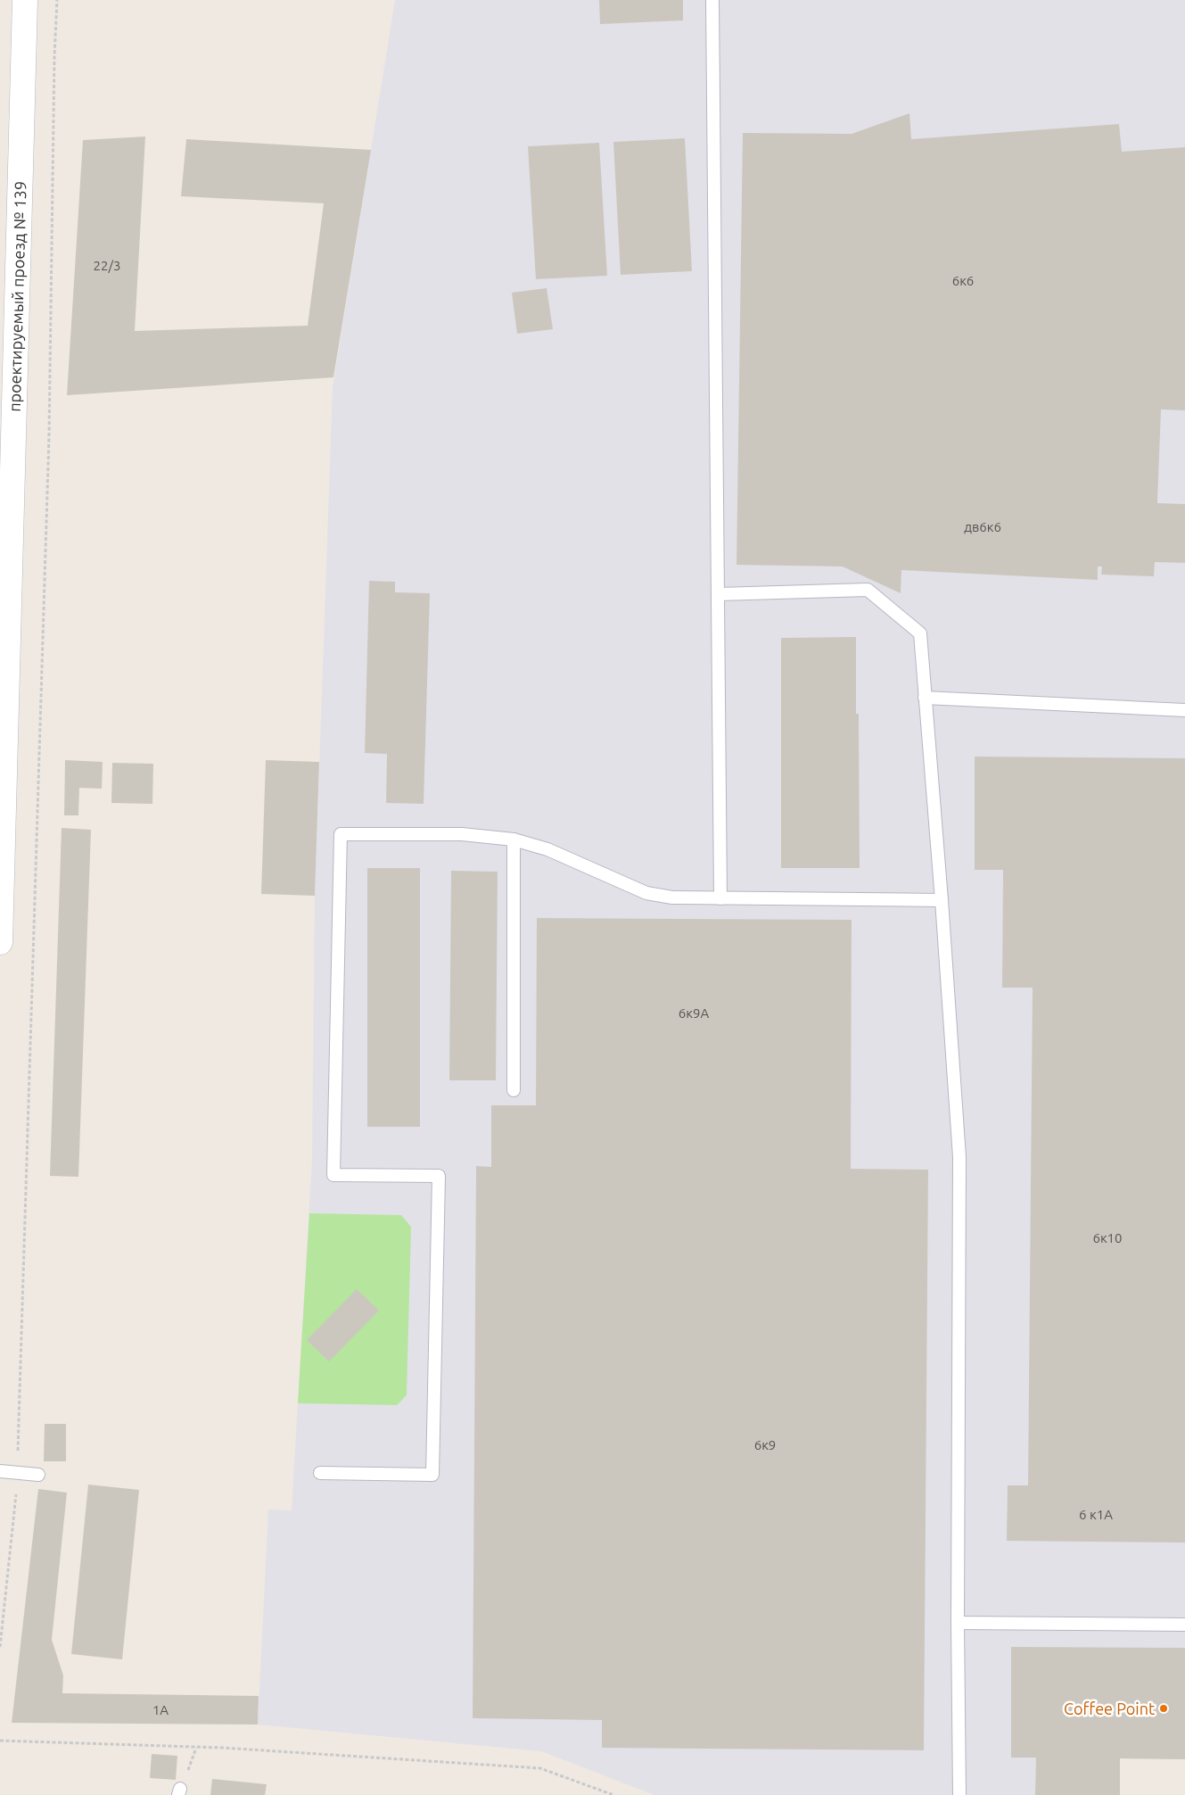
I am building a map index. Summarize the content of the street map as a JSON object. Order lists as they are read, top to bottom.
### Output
{
  "streets": {
    "street": ["проектируемый проезд № 139"]
  },
  "places": ["Coffee Point"],
  "house_numbers": [
    "22/3",
    "6к6",
    "дв6к6",
    "6к9А",
    "6к10",
    "6к9",
    "6 к1А",
    "1А"
  ]
}
